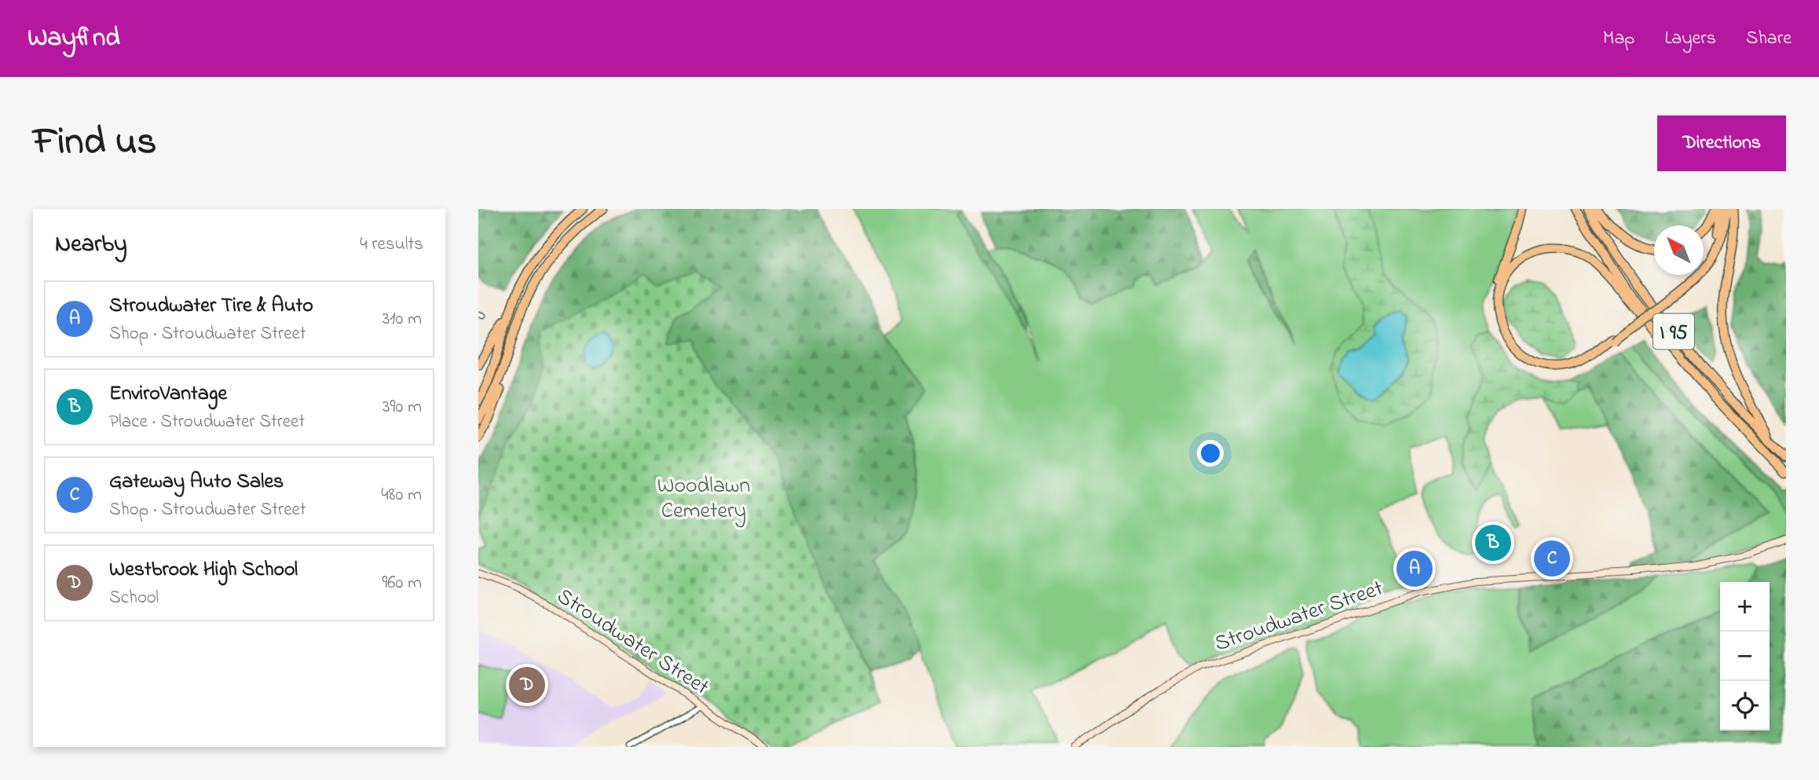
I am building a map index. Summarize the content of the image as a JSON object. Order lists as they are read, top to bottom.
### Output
{
  "streets": {
    "highway": ["I 95"],
    "main road": ["Stroudwater Street"]
  },
  "parks": ["Woodlawn Cemetery"],
  "north": "top left",
  "page": {
    "header": "Wayfind",
    "nav": ["Map", "Layers", "Share"],
    "title": "Find us",
    "buttons": "Directions",
    "heading": ["Nearby", "4 results"],
    "list": [
      {
        "mark": "A",
        "name": "Stroudwater Tire & Auto",
        "note": "Shop · Stroudwater Street",
        "value": "310 m"
      },
      {
        "mark": "B",
        "name": "EnviroVantage",
        "note": "Place · Stroudwater Street",
        "value": "390 m"
      },
      {
        "mark": "C",
        "name": "Gateway Auto Sales",
        "note": "Shop · Stroudwater Street",
        "value": "480 m"
      },
      {
        "mark": "D",
        "name": "Westbrook High School",
        "note": "School",
        "value": "960 m"
      }
    ],
    "pins": [
      "B",
      "C",
      "A",
      "D"
    ],
    "map_buttons": ["+", "−"]
  }
}
